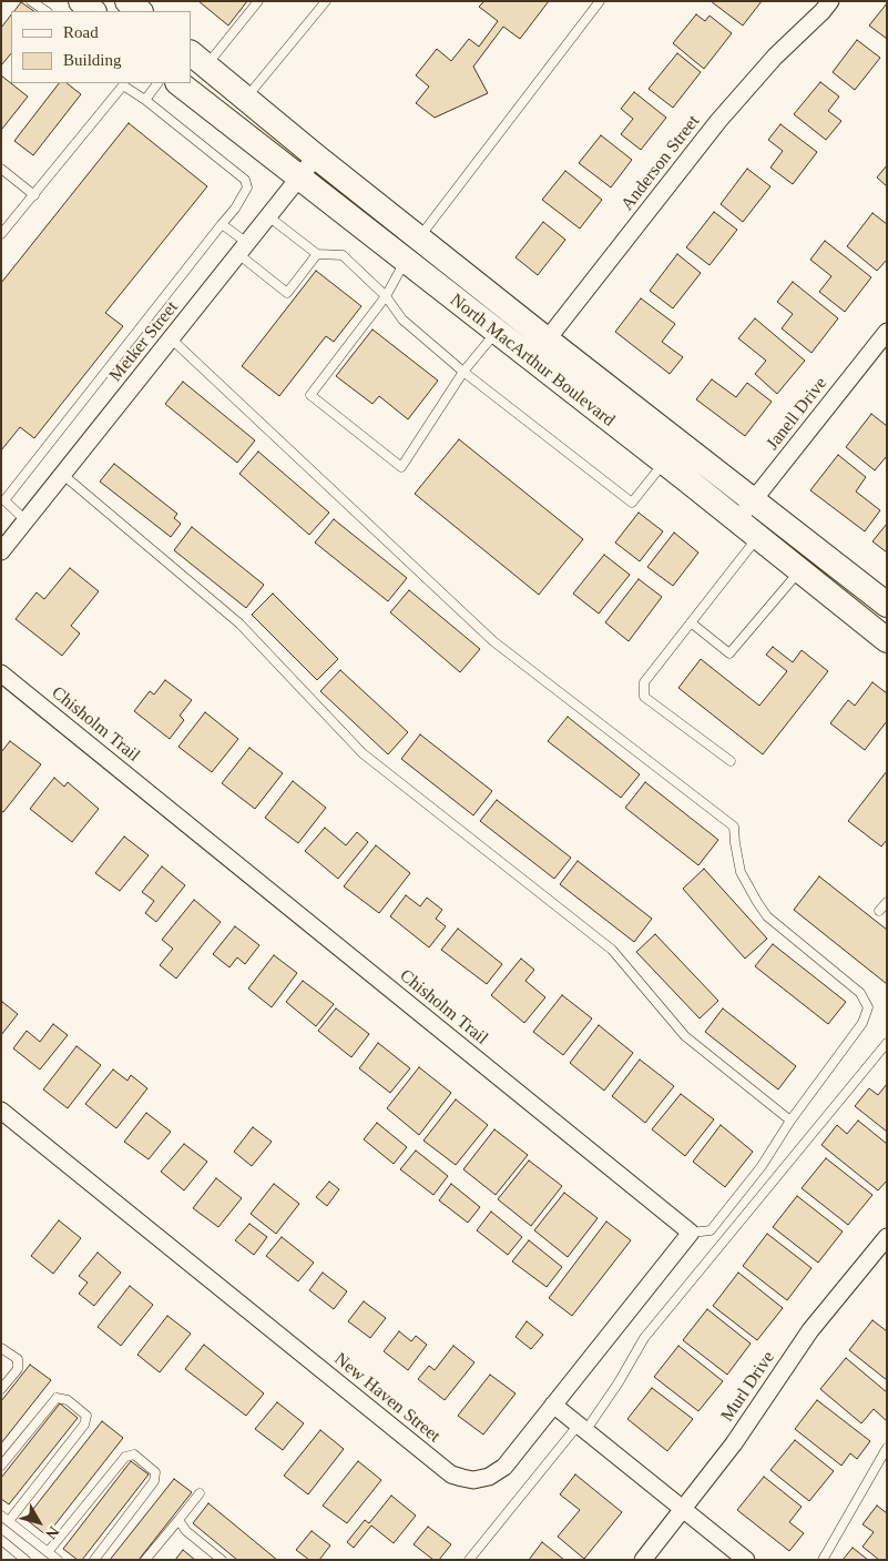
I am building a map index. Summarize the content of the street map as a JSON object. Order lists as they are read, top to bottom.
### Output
{
  "streets": {
    "main road": ["North MacArthur Boulevard"],
    "street": [
      "Anderson Street",
      "Metker Street",
      "Janell Drive",
      "Chisholm Trail",
      "Murl Drive",
      "New Haven Street"
    ]
  },
  "crossings": [
    ["Anderson Street", "North MacArthur Boulevard"],
    ["Metker Street", "North MacArthur Boulevard"],
    ["North MacArthur Boulevard", "Janell Drive"]
  ],
  "legend": ["Road", "Building"],
  "north": "bottom right"
}
